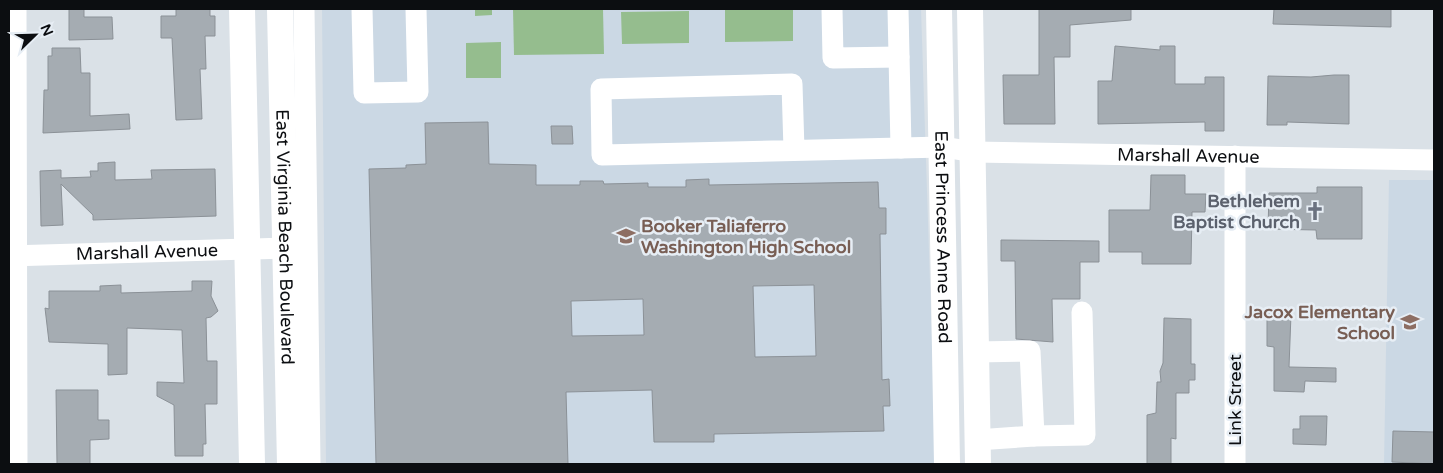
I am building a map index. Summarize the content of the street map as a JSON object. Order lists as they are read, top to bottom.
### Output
{
  "streets": {
    "main road": ["East Princess Anne Road", "East Virginia Beach Boulevard"],
    "street": ["Marshall Avenue", "Link Street"]
  },
  "crossings": [
    ["Marshall Avenue", "East Princess Anne Road"],
    ["Marshall Avenue", "East Virginia Beach Boulevard"],
    ["Marshall Avenue", "Link Street"]
  ],
  "places": {
    "church": ["Bethlehem Baptist Church"],
    "school or university": ["Booker Taliaferro Washington High School", "Jacox Elementary School"]
  },
  "north": "top right"
}
